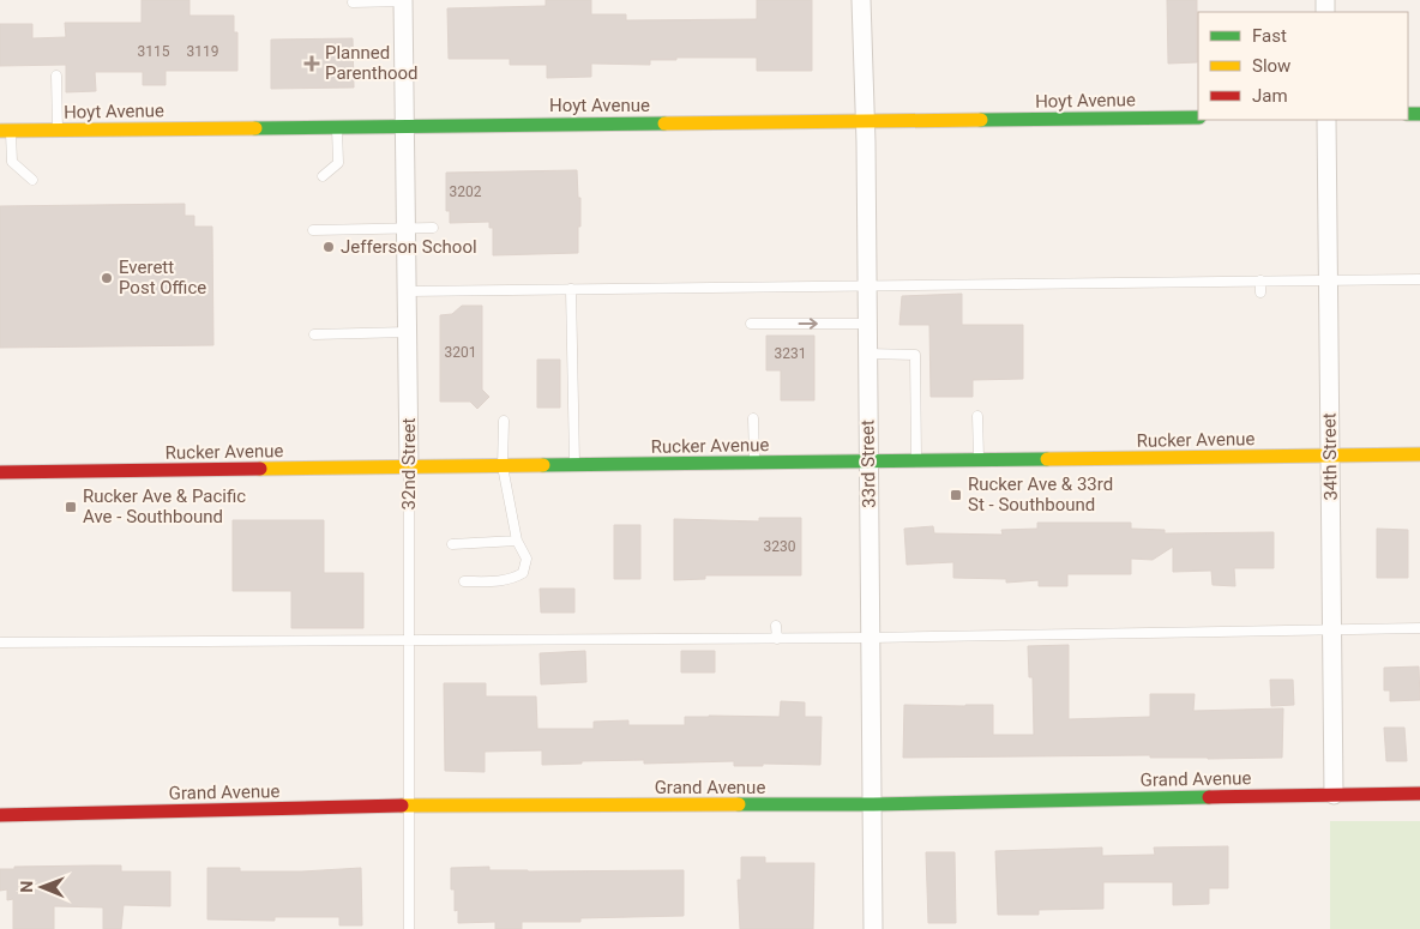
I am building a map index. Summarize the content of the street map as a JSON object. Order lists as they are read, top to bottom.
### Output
{
  "streets": {
    "street": [
      "Hoyt Avenue",
      "Rucker Avenue",
      "34th Street",
      "32nd Street",
      "33rd Street",
      "Grand Avenue"
    ]
  },
  "crossings": [
    ["Hoyt Avenue", "32nd Street"],
    ["Hoyt Avenue", "33rd Street"],
    ["Rucker Avenue", "34th Street"],
    ["Rucker Avenue", "32nd Street"],
    ["Rucker Avenue", "33rd Street"],
    ["34th Street", "Grand Avenue"],
    ["32nd Street", "Grand Avenue"],
    ["33rd Street", "Grand Avenue"]
  ],
  "places": {
    "health": ["Planned Parenthood"],
    "other": ["Jefferson School", "Everett Post Office"],
    "transit": ["Rucker Ave & 33rd St - Southbound", "Rucker Ave & Pacific Ave - Southbound"]
  },
  "house_numbers": [
    "3115",
    "3119",
    "3202",
    "3201",
    "3231",
    "3230"
  ],
  "legend": ["Fast", "Slow", "Jam"],
  "north": "left"
}
